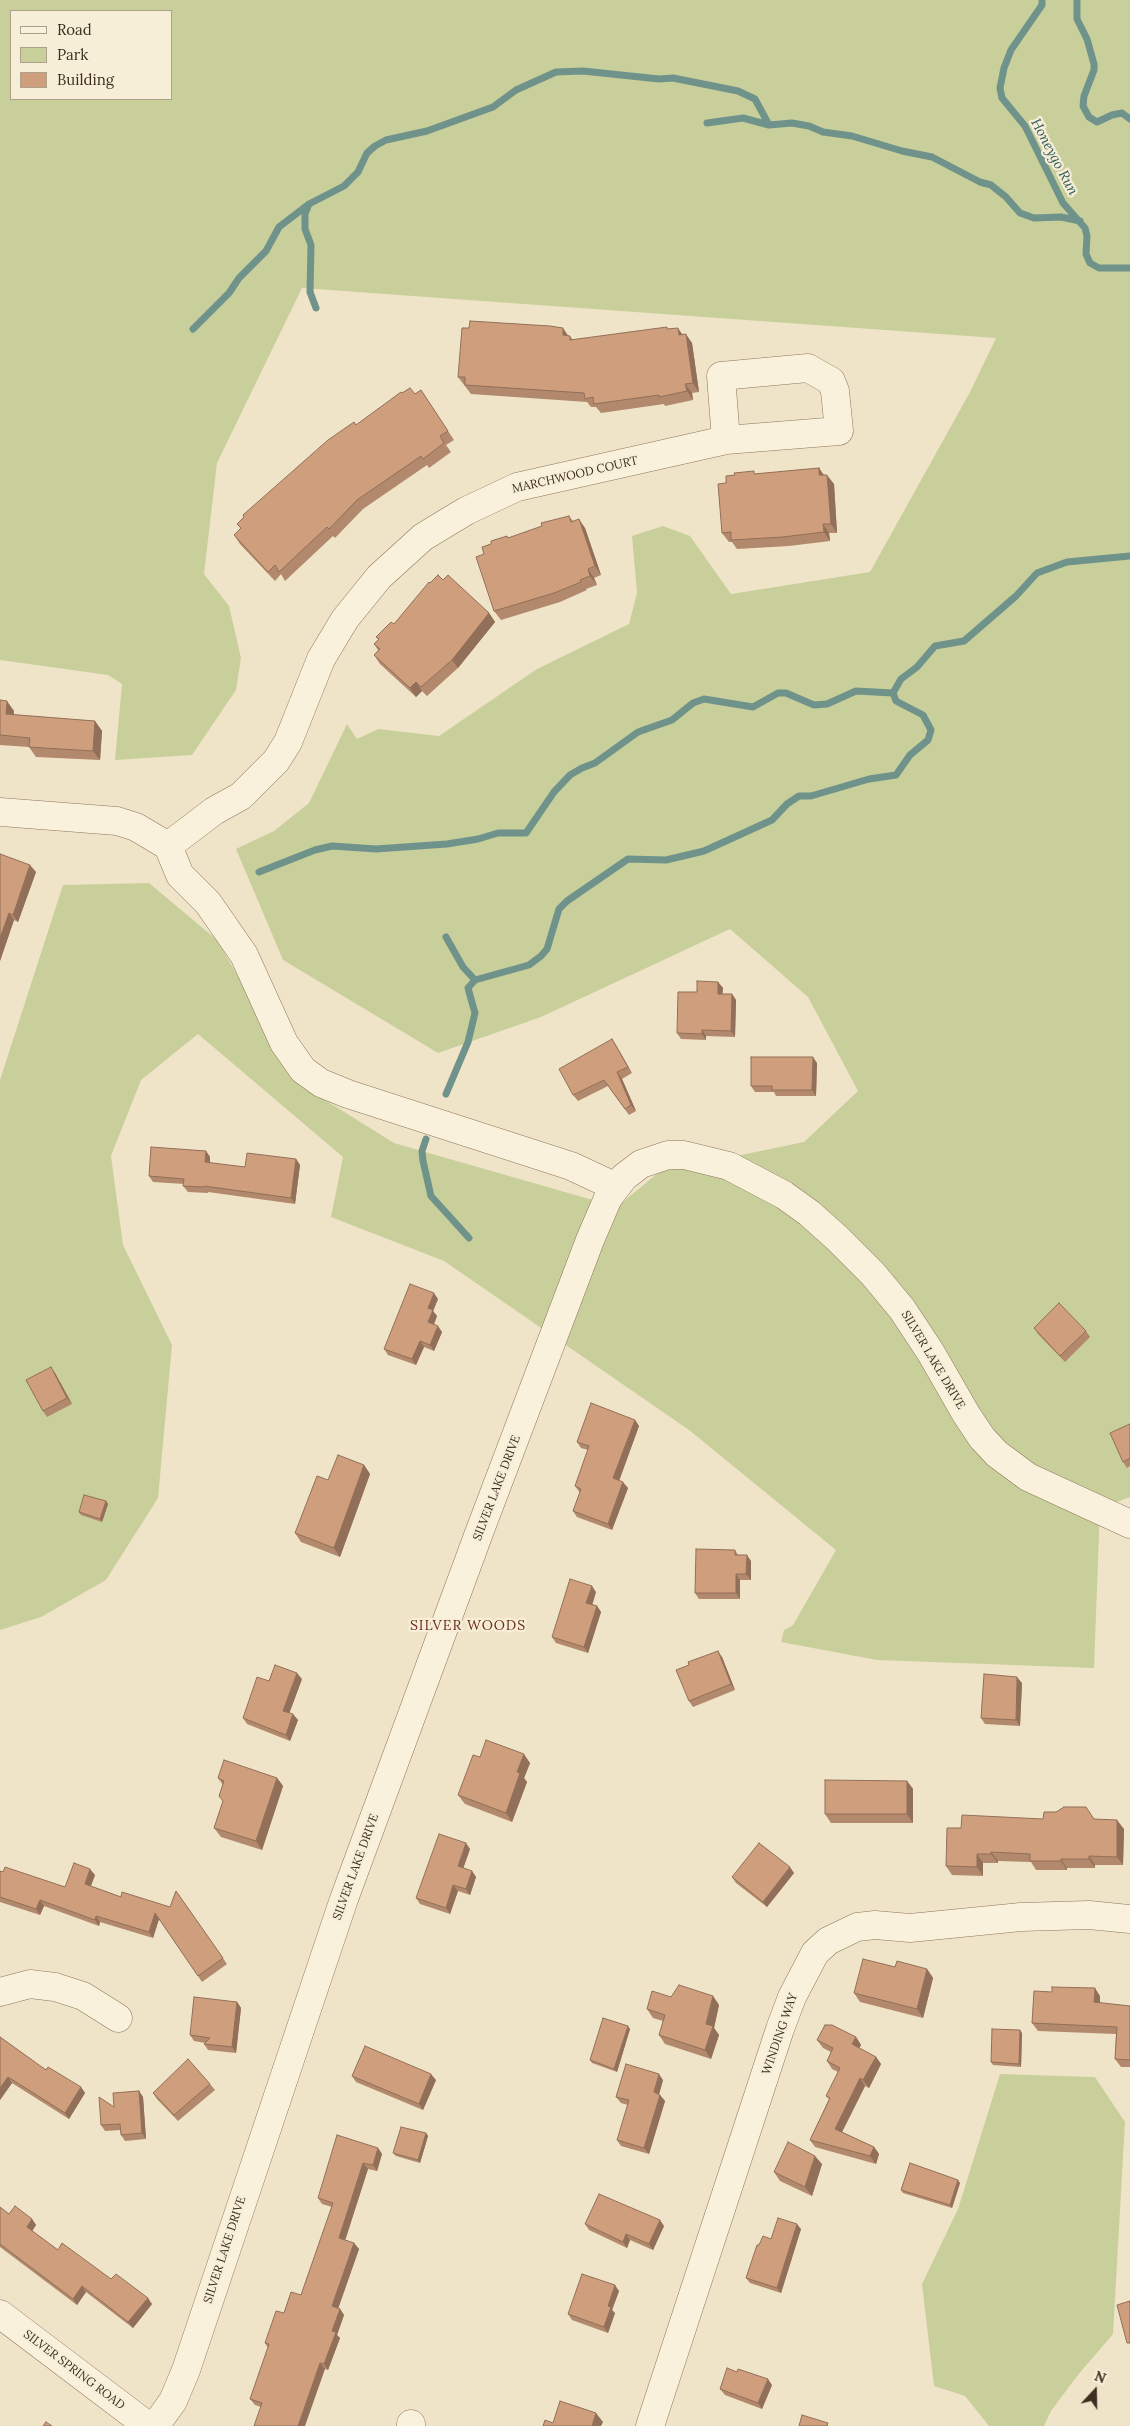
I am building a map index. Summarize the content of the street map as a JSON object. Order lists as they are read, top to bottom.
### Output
{
  "streets": {
    "street": [
      "MARCHWOOD COURT",
      "SILVER LAKE DRIVE",
      "WINDING WAY",
      "SILVER SPRING ROAD"
    ]
  },
  "districts": ["SILVER WOODS"],
  "water": ["Honeygo Run"],
  "legend": ["Road", "Park", "Building"],
  "north": "top"
}
